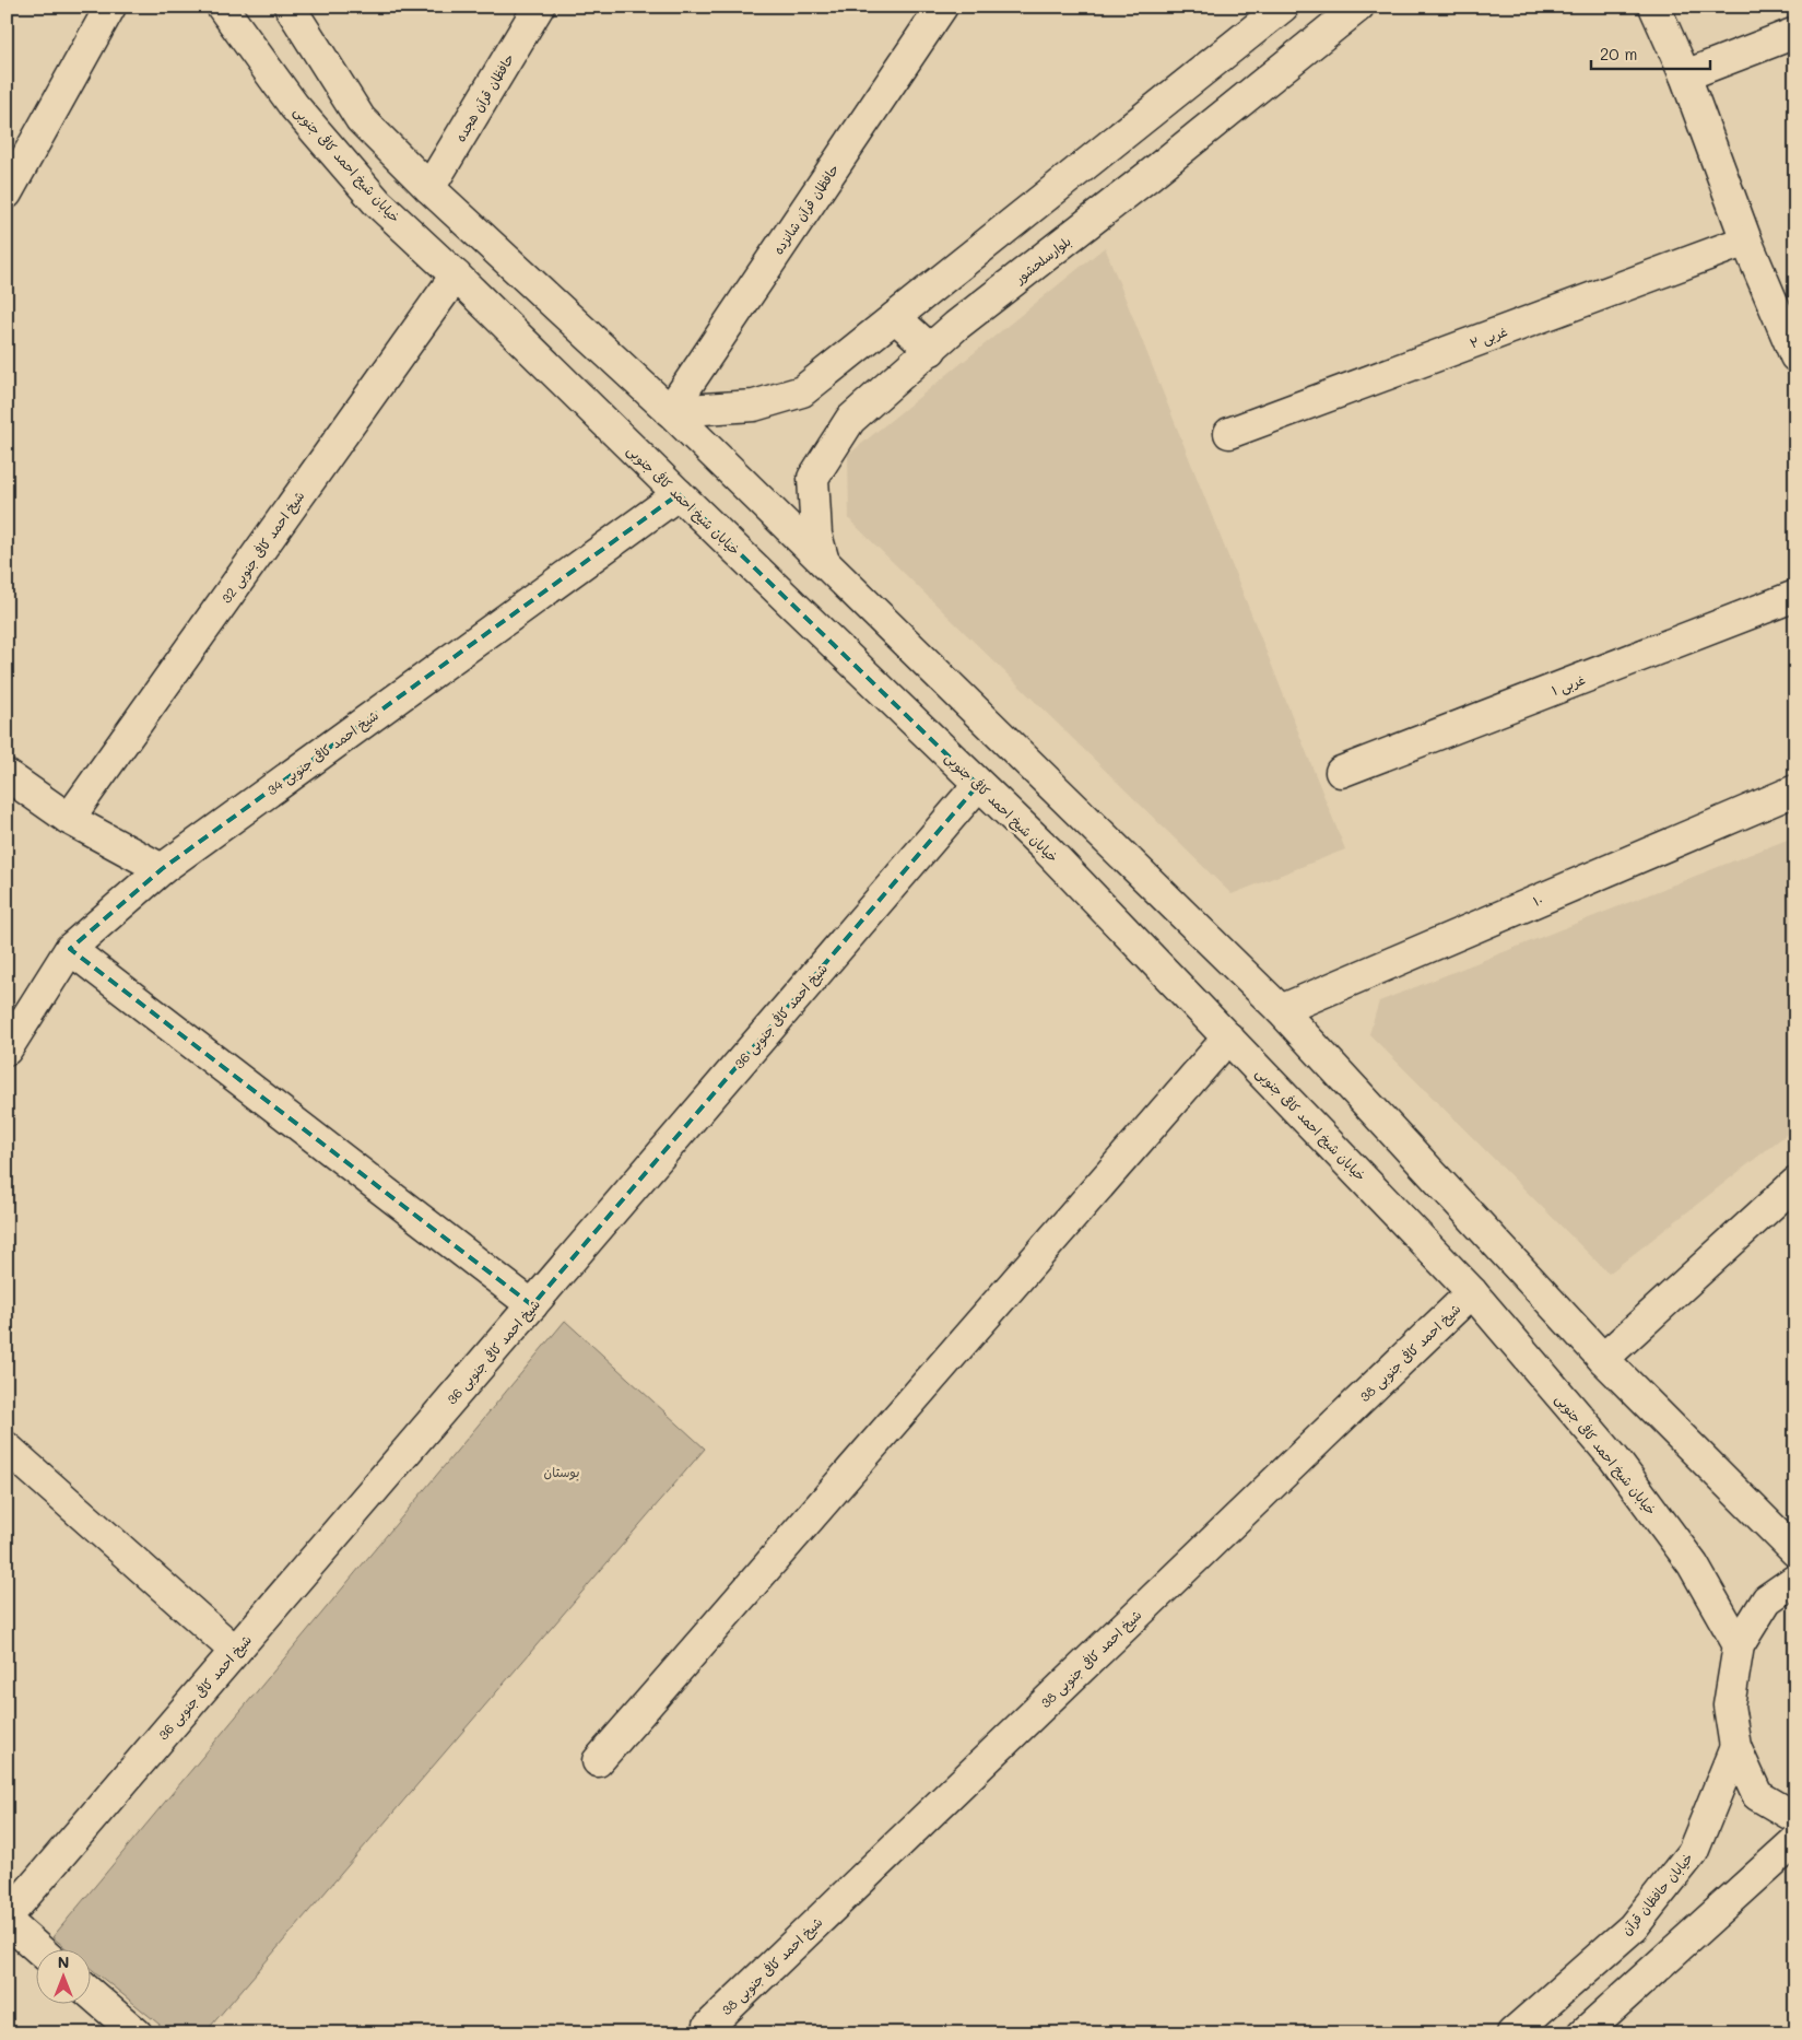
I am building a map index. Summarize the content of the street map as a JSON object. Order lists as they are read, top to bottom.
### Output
{
  "streets": {
    "street": [
      "حافظان قرآن هجده",
      "خیابان شیخ احمد کافی جنوبی",
      "حافظان قرآن شانزده",
      "بلوارسلحشور",
      "۲ غربی",
      "شیخ احمد کافی جنوبی 32",
      "۱ غربی",
      "شیخ احمد کافی جنوبی 34",
      "۱۰",
      "شیخ احمد کافی جنوبی 36",
      "شیخ احمد کافی جنوبی 38",
      "خیابان حافظان قرآن"
    ]
  },
  "crossings": [
    ["خیابان شیخ احمد کافی جنوبی", "شیخ احمد کافی جنوبی 32"],
    ["خیابان شیخ احمد کافی جنوبی", "شیخ احمد کافی جنوبی 34"],
    ["خیابان شیخ احمد کافی جنوبی", "شیخ احمد کافی جنوبی 36"],
    ["خیابان شیخ احمد کافی جنوبی", "شیخ احمد کافی جنوبی 38"]
  ],
  "parks": ["بوستان"],
  "scale_bar": "20 m",
  "north": "top"
}
